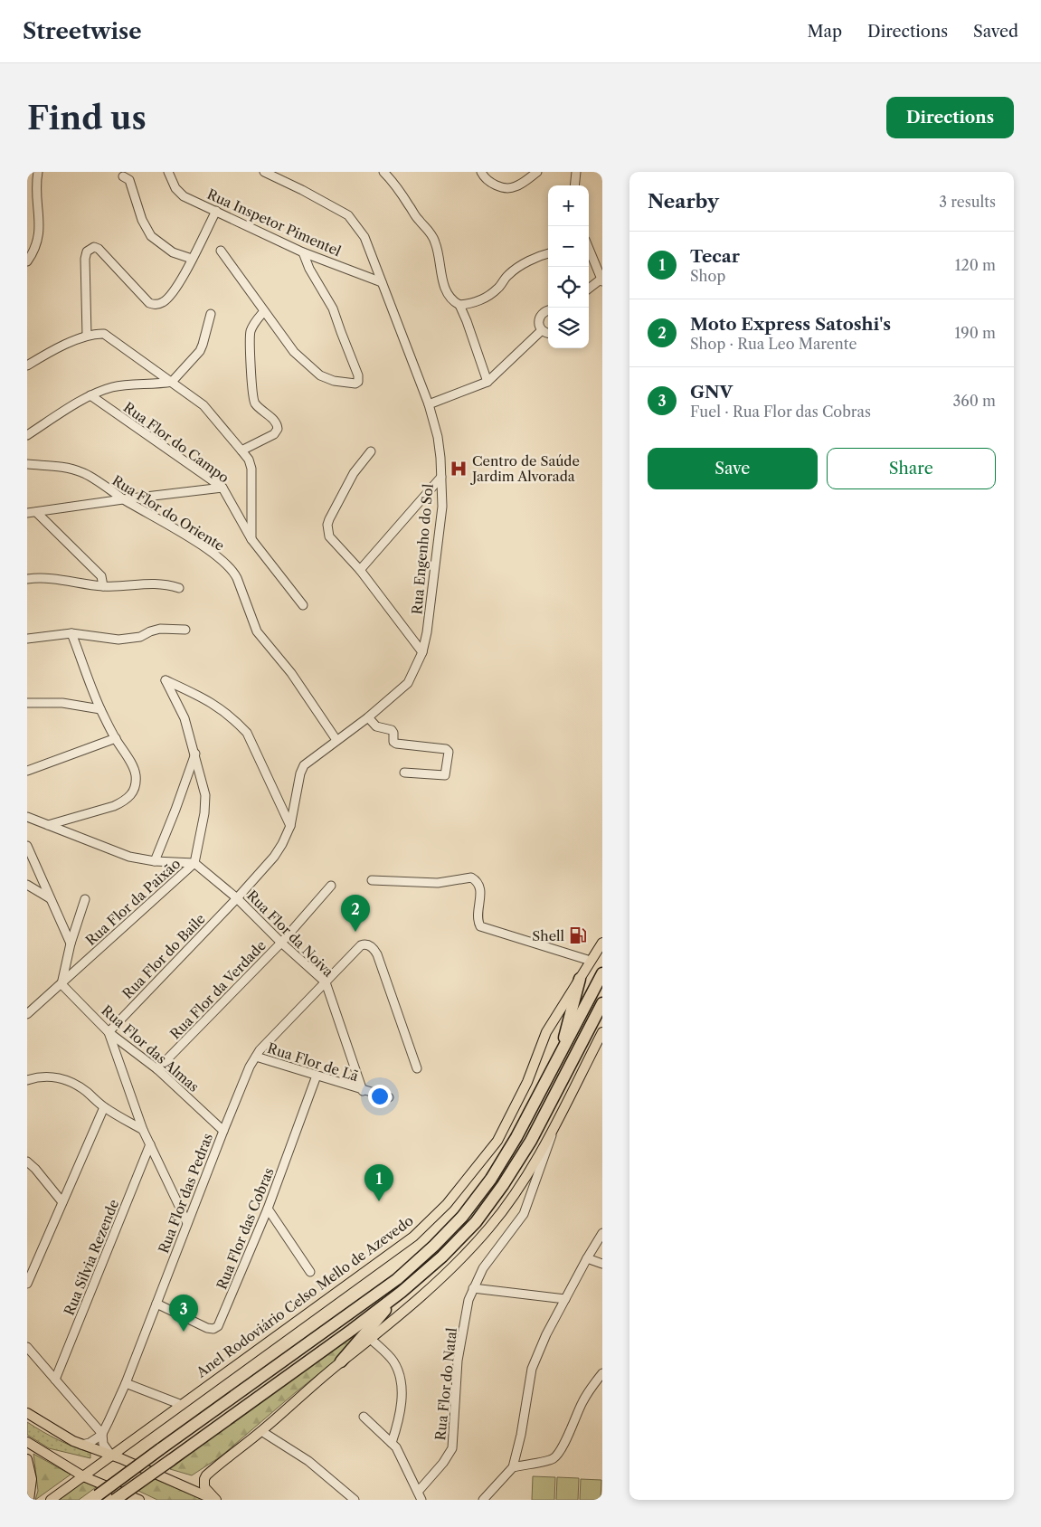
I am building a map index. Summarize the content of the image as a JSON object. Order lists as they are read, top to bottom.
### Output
{
  "streets": {
    "main road": ["Anel Rodoviário Celso Mello de Azevedo"],
    "street": [
      "Rua Inspetor Pimentel",
      "Rua Flor do Campo",
      "Rua Flor do Oriente",
      "Rua Engenho do Sol",
      "Rua Flor da Paixão",
      "Rua Flor da Noiva",
      "Rua Flor do Baile",
      "Rua Flor da Verdade",
      "Rua Flor das Almas",
      "Rua Flor de Lã",
      "Rua Flor das Pedras",
      "Rua Flor das Cobras",
      "Rua Sílvia Rezende",
      "Rua Flor do Natal"
    ]
  },
  "crossings": [
    ["Rua Inspetor Pimentel", "Rua Engenho do Sol"],
    ["Rua Flor do Oriente", "Rua Engenho do Sol"],
    ["Rua Engenho do Sol", "Rua Flor da Paixão"],
    ["Rua Engenho do Sol", "Rua Flor da Noiva"],
    ["Rua Engenho do Sol", "Rua Flor do Baile"],
    ["Rua Flor da Paixão", "Rua Flor da Noiva"],
    ["Rua Flor da Paixão", "Rua Flor das Almas"],
    ["Rua Flor da Noiva", "Rua Flor do Baile"],
    ["Rua Flor da Noiva", "Rua Flor da Verdade"],
    ["Rua Flor da Noiva", "Rua Flor de Lã"],
    ["Rua Flor da Noiva", "Rua Flor das Pedras"],
    ["Rua Flor do Baile", "Rua Flor das Almas"],
    ["Rua Flor da Verdade", "Rua Flor das Almas"],
    ["Rua Flor das Almas", "Rua Flor das Pedras"],
    ["Rua Flor de Lã", "Rua Flor das Pedras"],
    ["Rua Flor de Lã", "Rua Flor das Cobras"],
    ["Rua Flor das Pedras", "Rua Flor das Cobras"]
  ],
  "places": {
    "hospital": ["Centro de Saúde Jardim Alvorada"],
    "fuel station": ["Shell"]
  },
  "page": {
    "header": "Streetwise",
    "nav": ["Map", "Directions", "Saved"],
    "buttons": [
      "Directions",
      ["Save", "Share"]
    ],
    "title": "Find us",
    "heading": ["Nearby", "3 results"],
    "map_buttons": ["+", "−"],
    "list": [
      {
        "mark": "1",
        "name": "Tecar",
        "note": "Shop",
        "value": "120 m"
      },
      {
        "mark": "2",
        "name": "Moto Express Satoshi's",
        "note": "Shop · Rua Leo Marente",
        "value": "190 m"
      },
      {
        "mark": "3",
        "name": "GNV",
        "note": "Fuel · Rua Flor das Cobras",
        "value": "360 m"
      }
    ],
    "pins": ["2", "1", "3"]
  }
}
